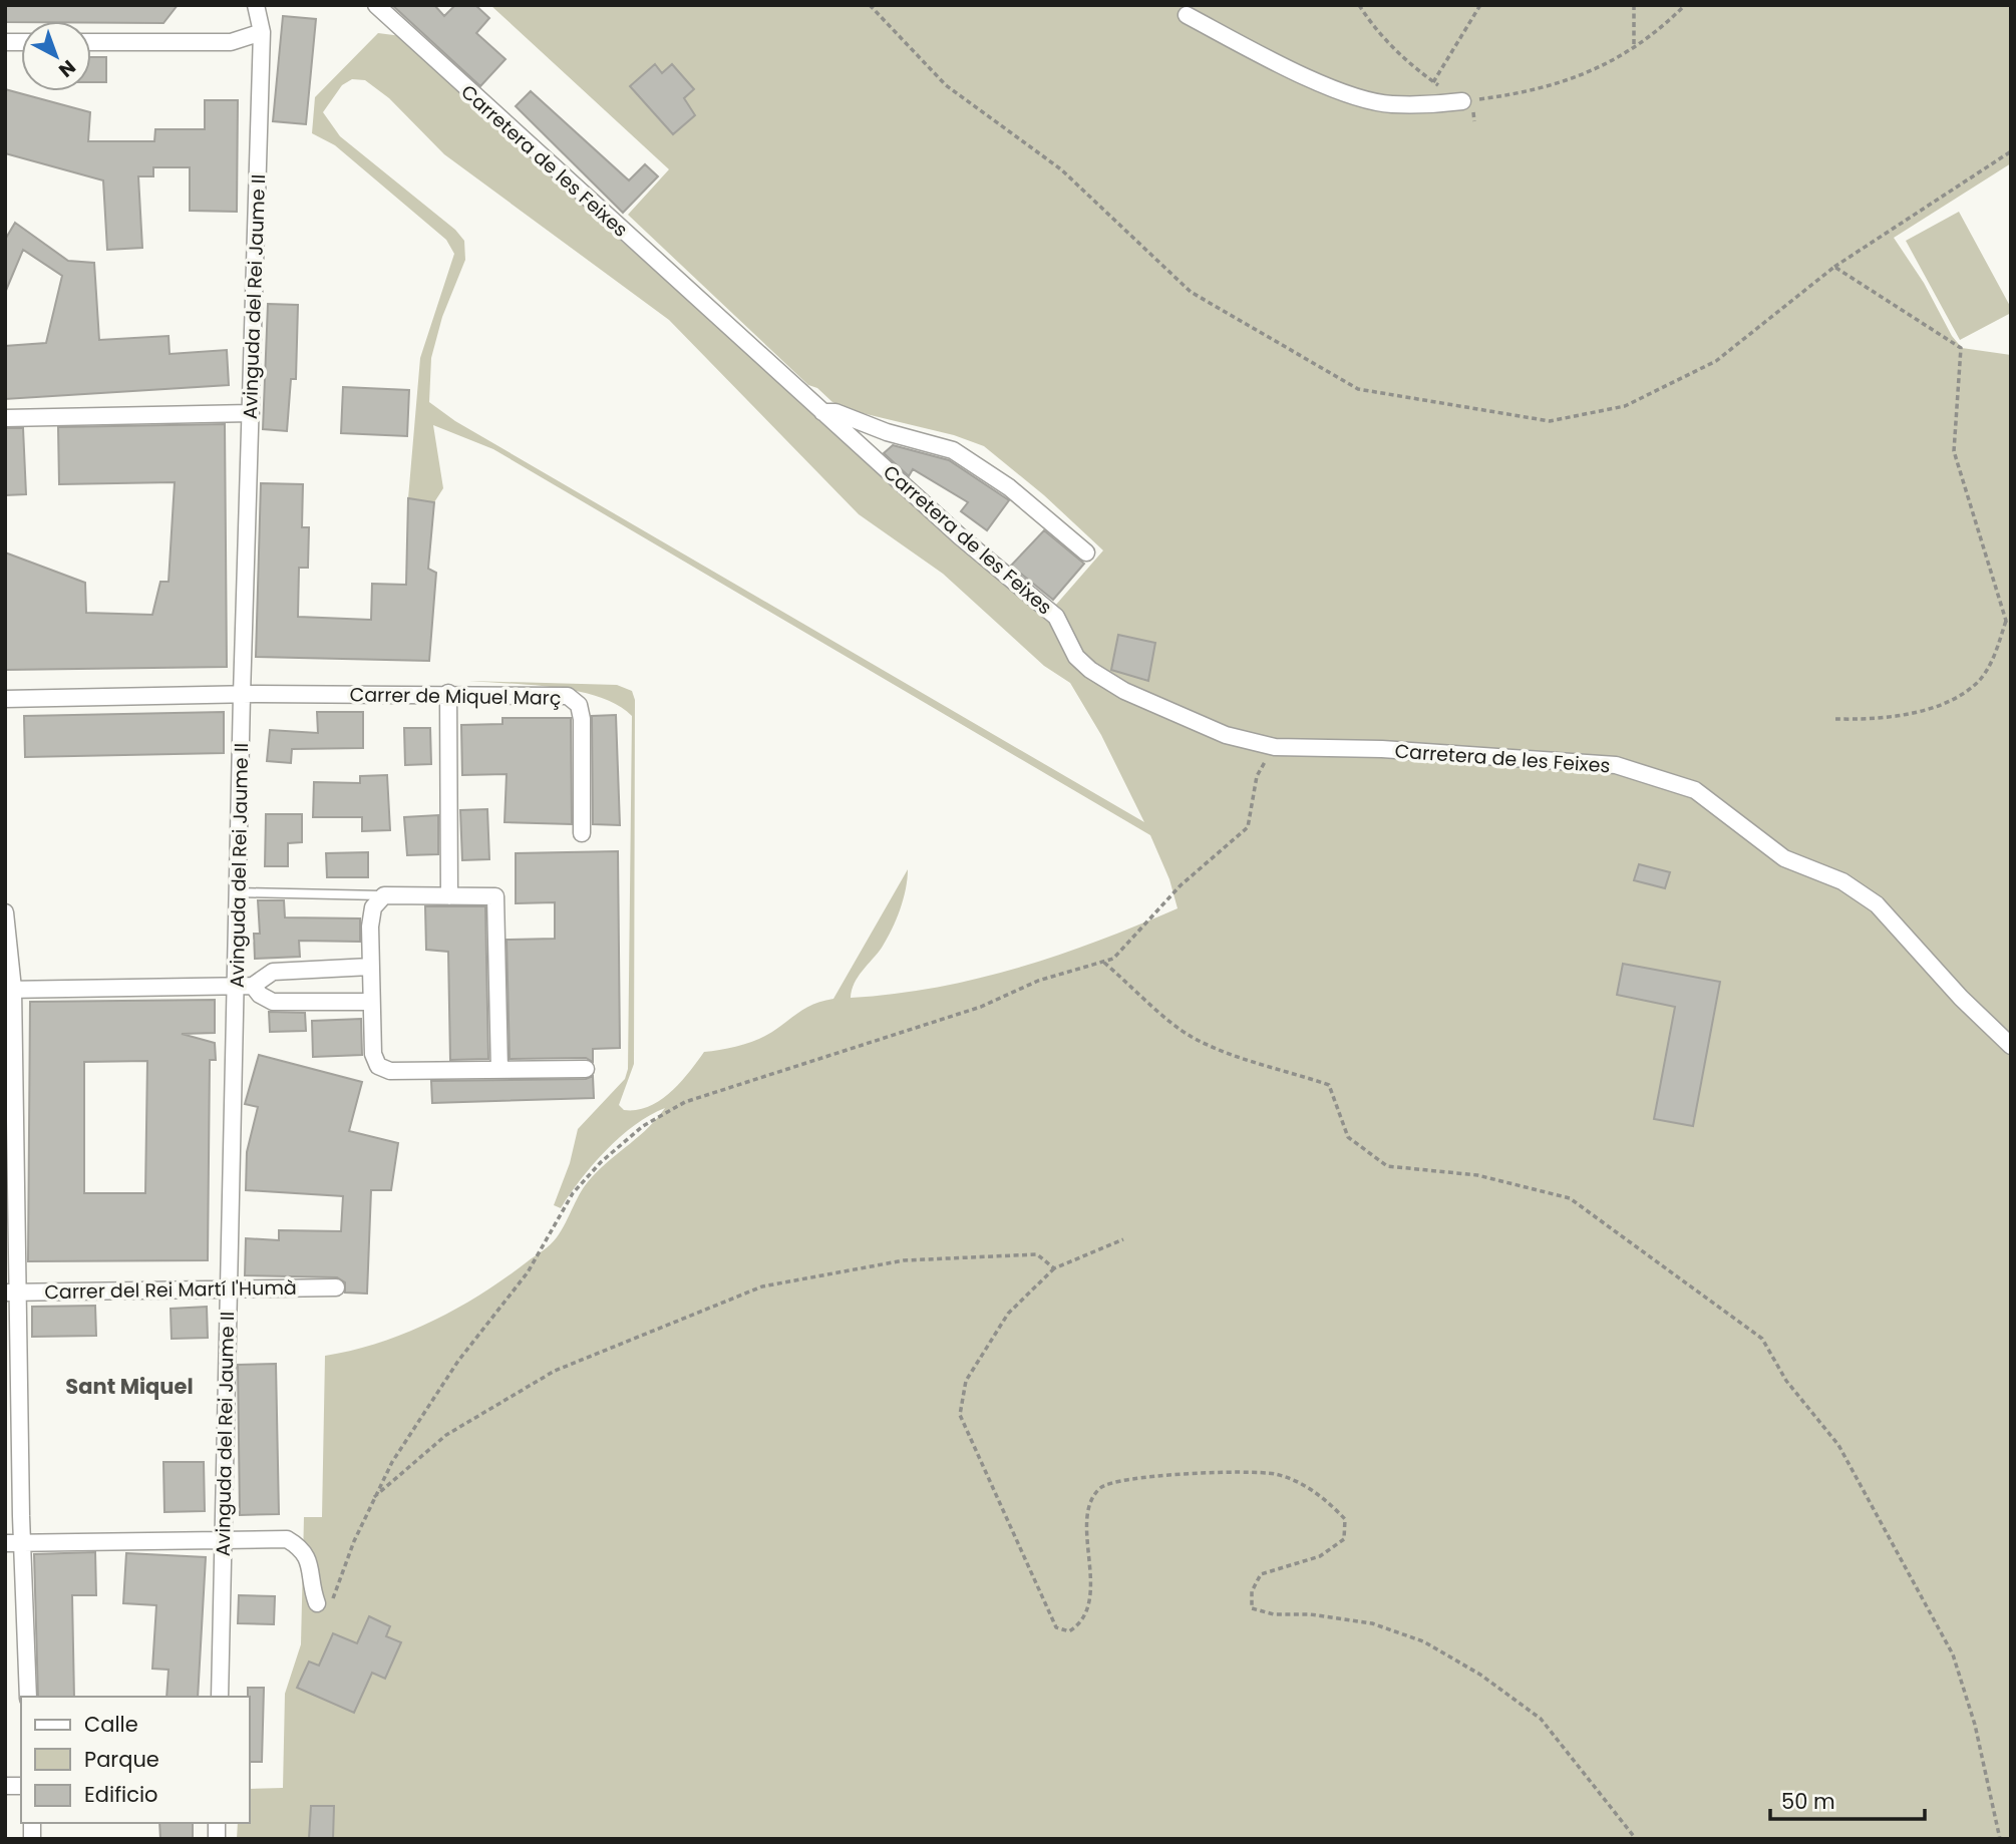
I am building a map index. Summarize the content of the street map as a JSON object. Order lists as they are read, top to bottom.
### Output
{
  "streets": {
    "street": [
      "Carretera de les Feixes",
      "Avinguda del Rei Jaume II",
      "Carrer de Miquel Març",
      "Carrer del Rei Martí l'Humà"
    ]
  },
  "crossings": [
    ["Avinguda del Rei Jaume II", "Carrer de Miquel Març"],
    ["Avinguda del Rei Jaume II", "Carrer del Rei Martí l'Humà"]
  ],
  "districts": ["Sant Miquel"],
  "legend": ["Calle", "Parque", "Edificio"],
  "scale_bar": "50 m",
  "north": "bottom right"
}
